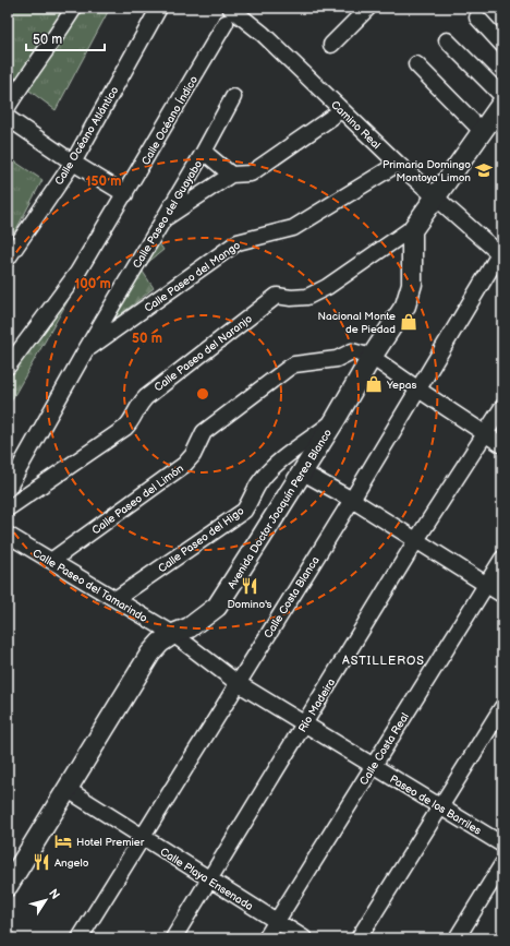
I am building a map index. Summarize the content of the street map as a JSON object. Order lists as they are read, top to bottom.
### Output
{
  "streets": {
    "main road": ["Avenida Doctor Joaquín Perea Blanco"],
    "street": [
      "Calle Océano Índico",
      "Camino Real",
      "Calle Océano Atlántico",
      "Calle Paseo del Guayabo",
      "Calle Paseo del Mango",
      "Calle Paseo del Naranjo",
      "Calle Paseo del Limón",
      "Calle Paseo del Higo",
      "Calle Paseo del Tamarindo",
      "Calle Costa Blanca",
      "Río Madeira",
      "Calle Costa Real",
      "Paseo de los Barriles",
      "Calle Playa Ensenada"
    ]
  },
  "crossings": [
    ["Camino Real", "Calle Paseo del Mango"],
    ["Camino Real", "Avenida Doctor Joaquín Perea Blanco"],
    ["Camino Real", "Calle Costa Blanca"],
    ["Calle Paseo del Guayabo", "Calle Paseo del Mango"],
    ["Calle Paseo del Naranjo", "Avenida Doctor Joaquín Perea Blanco"],
    ["Calle Paseo del Limón", "Avenida Doctor Joaquín Perea Blanco"],
    ["Calle Paseo del Limón", "Calle Paseo del Tamarindo"],
    ["Avenida Doctor Joaquín Perea Blanco", "Calle Paseo del Higo"],
    ["Avenida Doctor Joaquín Perea Blanco", "Calle Paseo del Tamarindo"],
    ["Avenida Doctor Joaquín Perea Blanco", "Paseo de los Barriles"],
    ["Avenida Doctor Joaquín Perea Blanco", "Calle Playa Ensenada"],
    ["Calle Paseo del Higo", "Calle Paseo del Tamarindo"],
    ["Calle Paseo del Tamarindo", "Paseo de los Barriles"],
    ["Calle Costa Blanca", "Paseo de los Barriles"],
    ["Calle Costa Blanca", "Calle Playa Ensenada"],
    ["Río Madeira", "Paseo de los Barriles"],
    ["Río Madeira", "Calle Playa Ensenada"],
    ["Calle Costa Real", "Paseo de los Barriles"],
    ["Calle Costa Real", "Calle Playa Ensenada"]
  ],
  "districts": ["ASTILLEROS"],
  "places": {
    "school or university": ["Primaria Domingo Montoya Limon"],
    "shop": ["Nacional Monte de Piedad", "Yepas"],
    "restaurant": ["Domino's", "Angelo"],
    "hotel": ["Hotel Premier"]
  },
  "scale_bar": "50 m",
  "north": "top right",
  "rings": ["150 m", "100 m", "50 m"]
}
